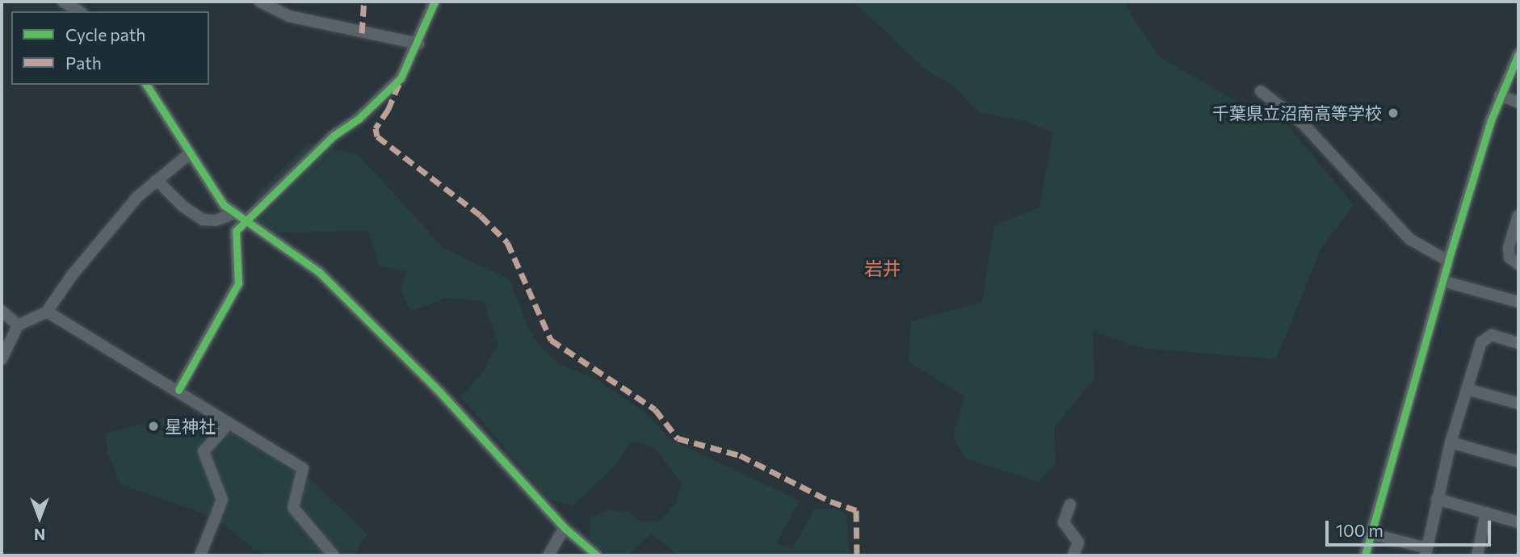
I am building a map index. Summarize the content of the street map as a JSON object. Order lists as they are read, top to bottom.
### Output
{
  "districts": ["岩井"],
  "places": ["千葉県立沼南高等学校", "星神社"],
  "legend": ["Cycle path", "Path"],
  "scale_bar": "100 m",
  "north": "bottom"
}
